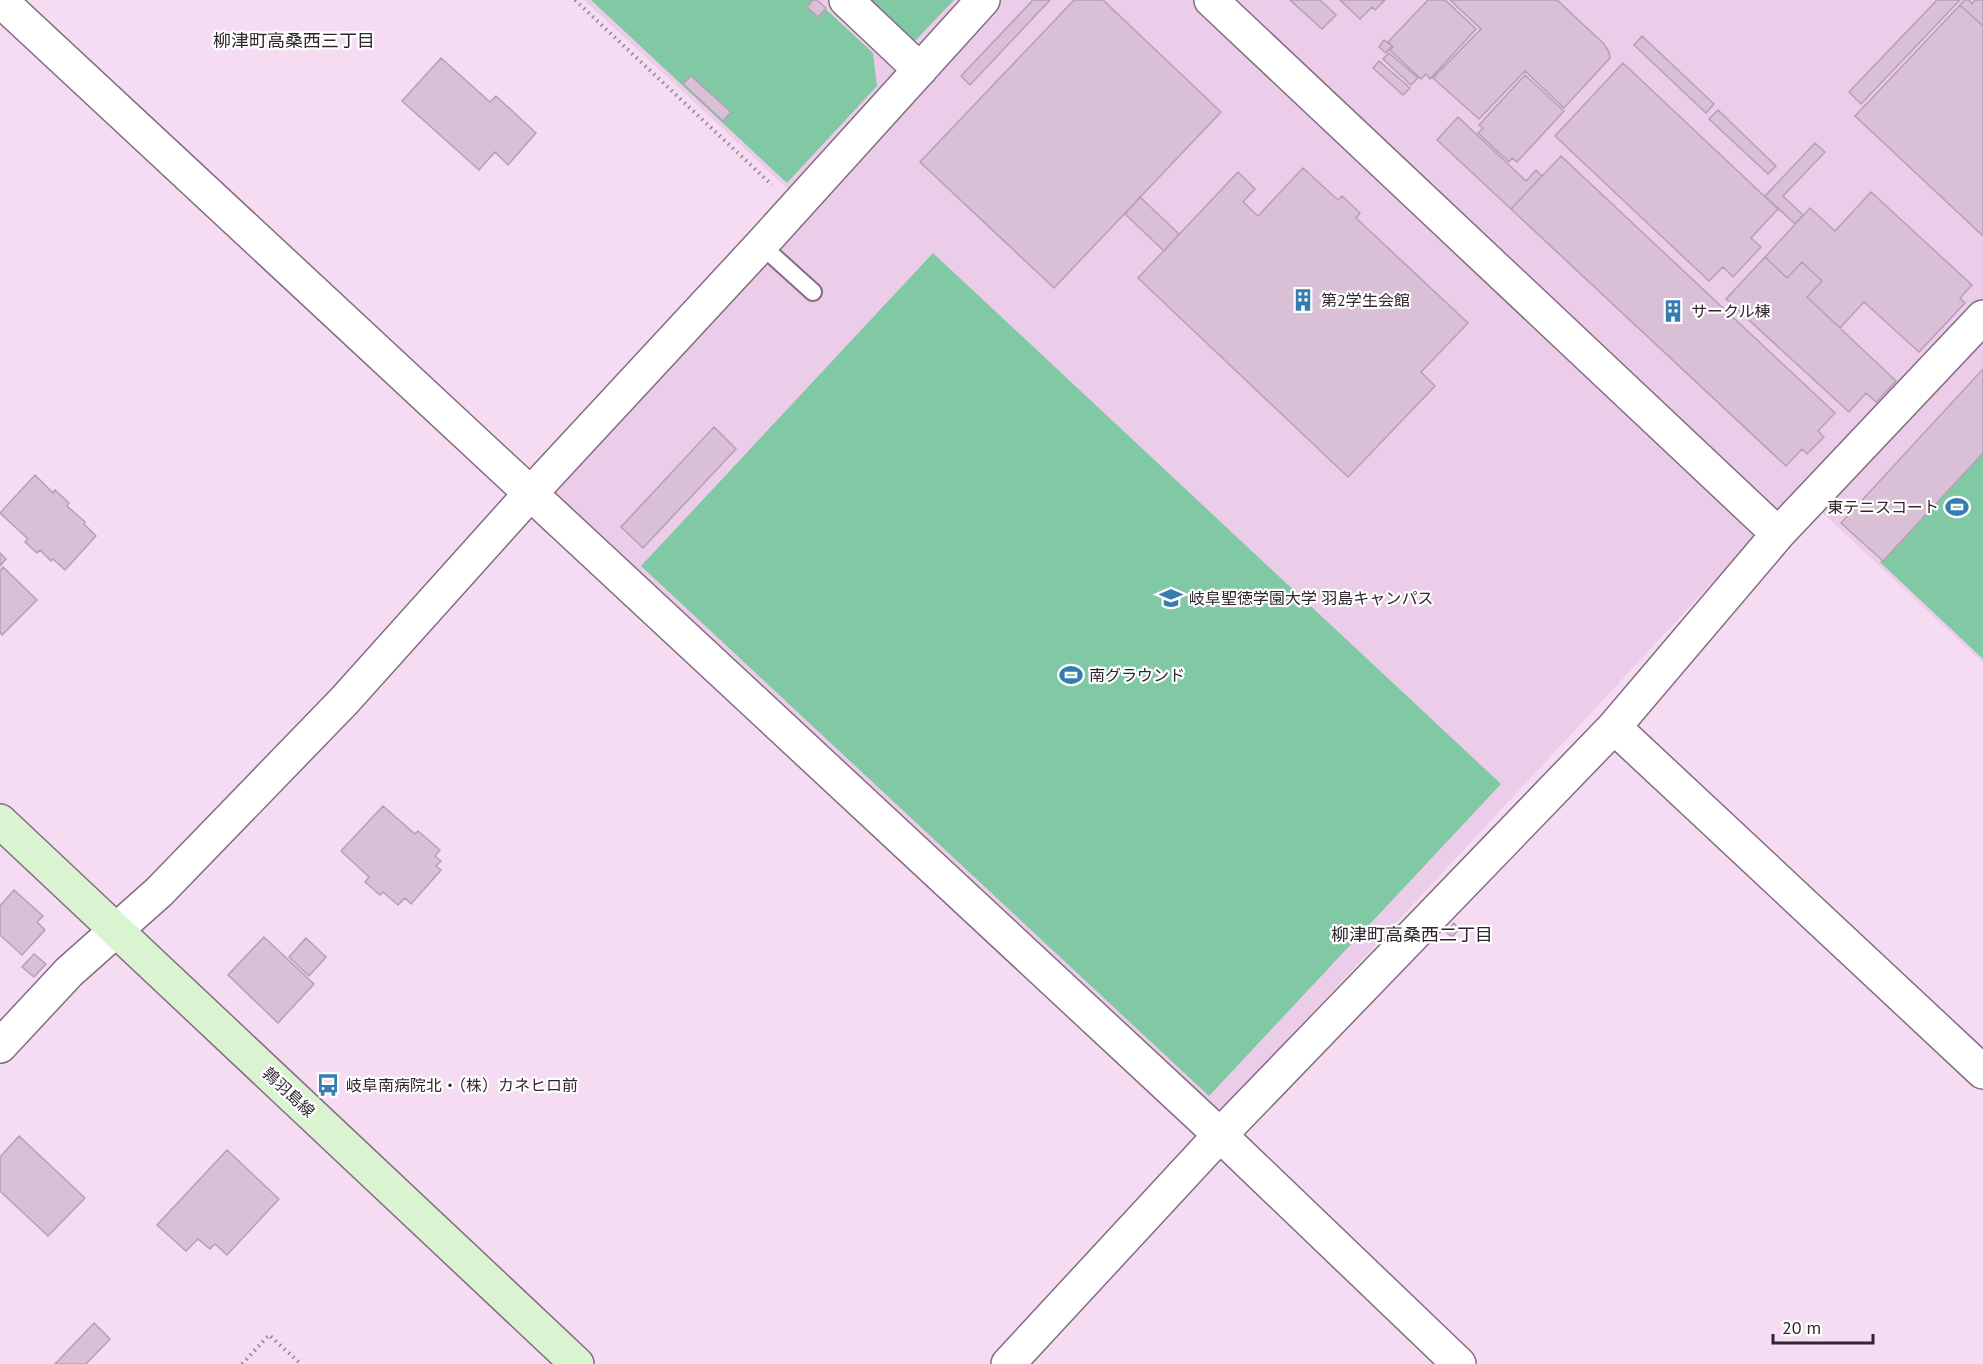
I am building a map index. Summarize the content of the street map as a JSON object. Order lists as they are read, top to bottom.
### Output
{
  "streets": {
    "main road": ["鶉羽島線"]
  },
  "districts": ["柳津町高桑西三丁目", "柳津町高桑西二丁目"],
  "places": {
    "building": ["第2学生会館", "サークル棟"],
    "sports": ["東テニスコート", "南グラウンド"],
    "school or university": ["岐阜聖徳学園大学 羽島キャンパス"],
    "bus stop": ["岐阜南病院北・（株）カネヒロ前"]
  },
  "scale_bar": "20 m"
}
